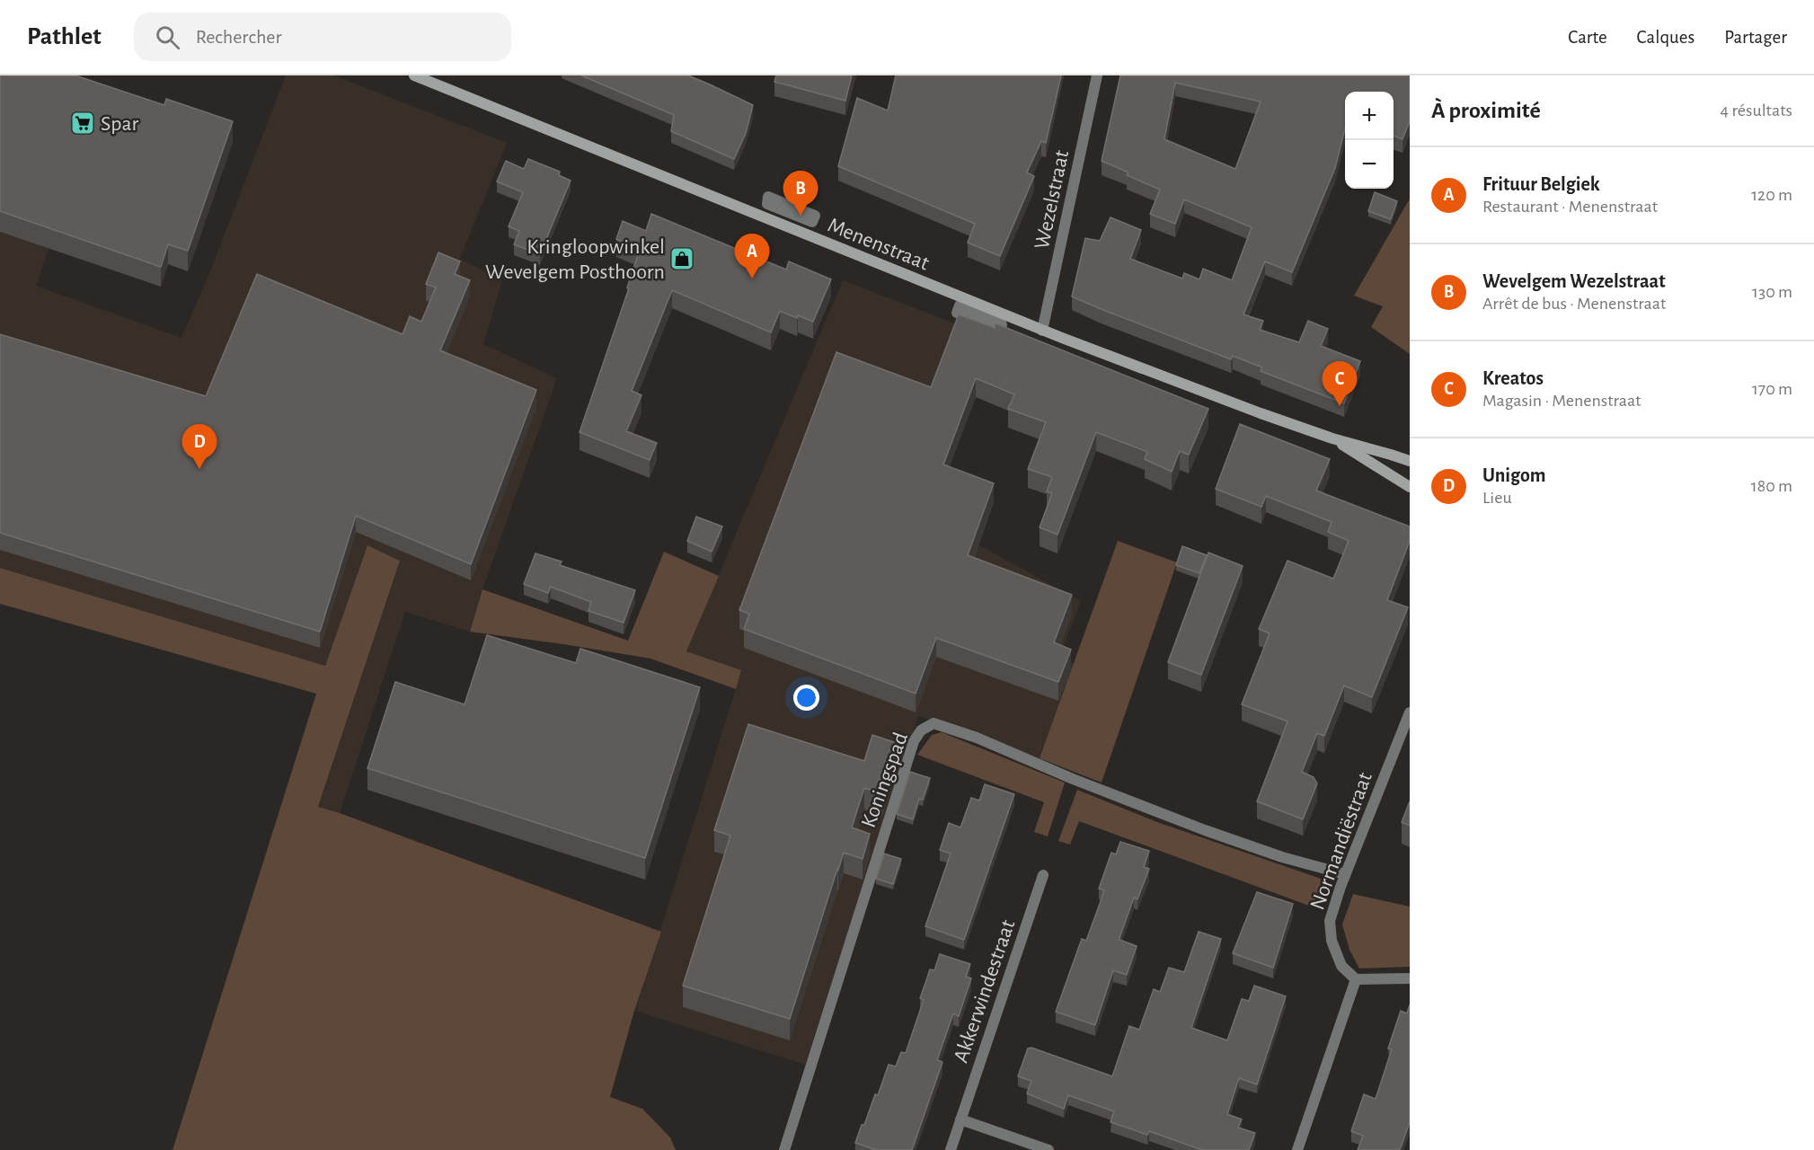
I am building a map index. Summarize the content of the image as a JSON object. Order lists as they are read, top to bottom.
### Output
{
  "streets": {
    "main road": ["Menenstraat"],
    "street": [
      "Wezelstraat",
      "Koningspad",
      "Normandiëstraat",
      "Akkerwindestraat"
    ]
  },
  "crossings": [
    ["Wezelstraat", "Menenstraat"],
    ["Koningspad", "Normandiëstraat"]
  ],
  "places": {
    "supermarket": ["Spar"],
    "shop": ["Kringloopwinkel Wevelgem Posthoorn"]
  },
  "page": {
    "header": "Pathlet",
    "search": "Rechercher",
    "nav": ["Carte", "Calques", "Partager"],
    "heading": ["À proximité", "4 résultats"],
    "map_buttons": ["+", "−"],
    "list": [
      {
        "mark": "A",
        "name": "Frituur Belgiek",
        "note": "Restaurant · Menenstraat",
        "value": "120 m"
      },
      {
        "mark": "B",
        "name": "Wevelgem Wezelstraat",
        "note": "Arrêt de bus · Menenstraat",
        "value": "130 m"
      },
      {
        "mark": "C",
        "name": "Kreatos",
        "note": "Magasin · Menenstraat",
        "value": "170 m"
      },
      {
        "mark": "D",
        "name": "Unigom",
        "note": "Lieu",
        "value": "180 m"
      }
    ],
    "pins": [
      "B",
      "A",
      "C",
      "D"
    ]
  }
}
